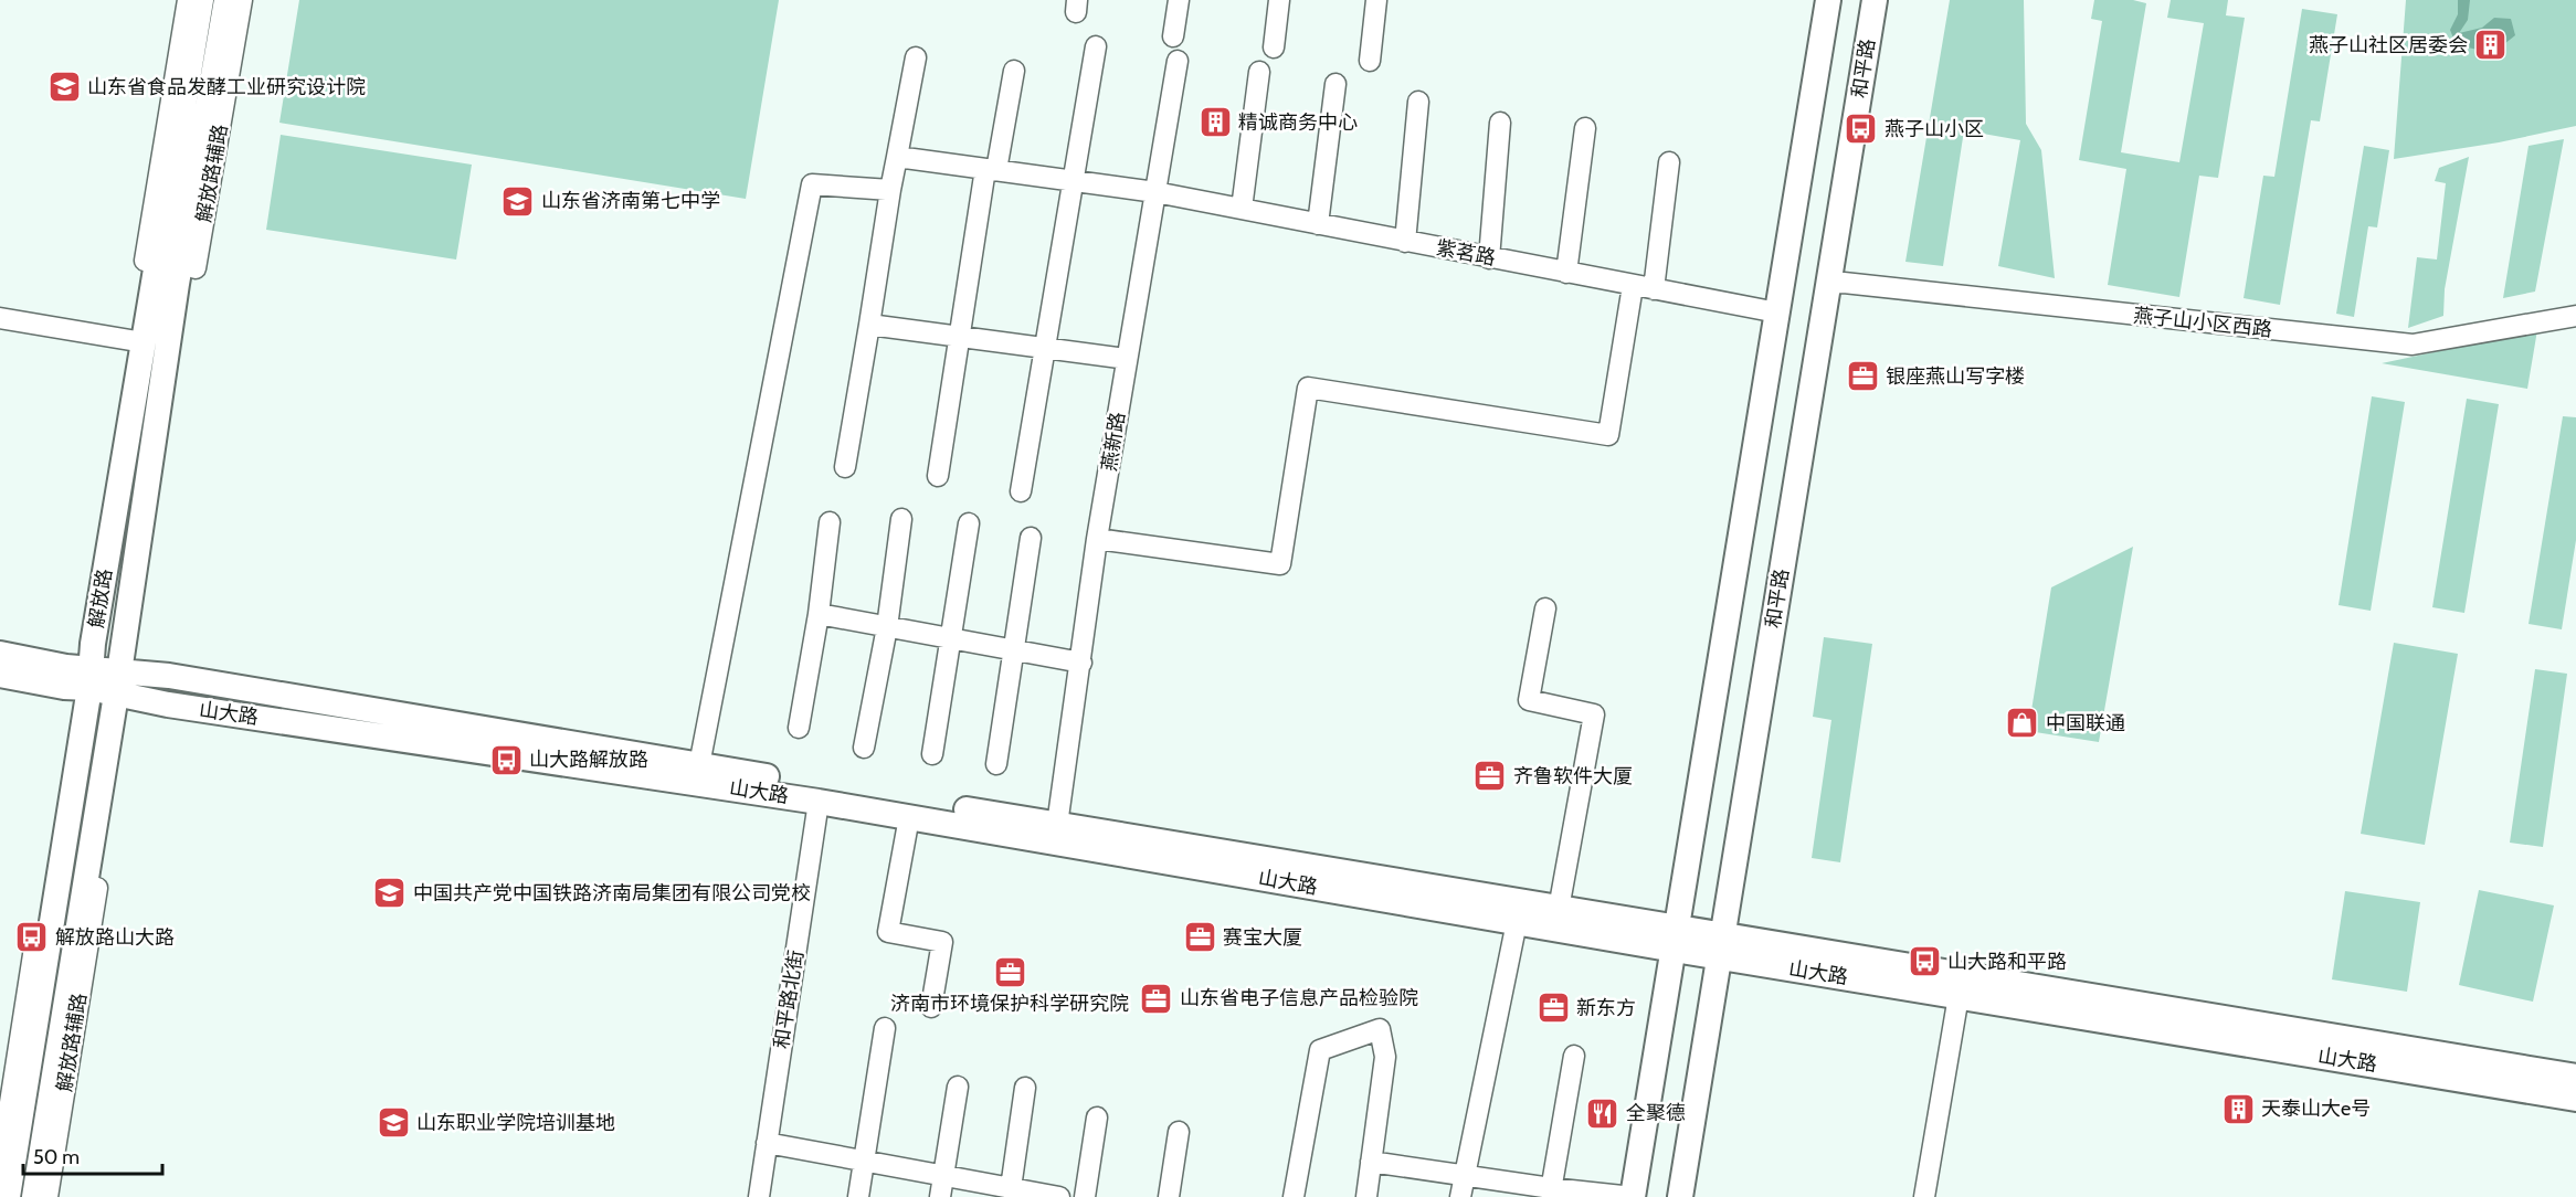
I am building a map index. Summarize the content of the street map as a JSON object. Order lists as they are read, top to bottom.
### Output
{
  "streets": {
    "main road": ["和平路", "解放路", "山大路"],
    "street": [
      "解放路辅路",
      "紫茗路",
      "燕子山小区西路",
      "燕新路",
      "和平路北街"
    ]
  },
  "crossings": [
    ["和平路", "燕子山小区西路"],
    ["和平路", "山大路"],
    ["解放路辅路", "解放路"],
    ["紫茗路", "燕新路"],
    ["燕新路", "山大路"],
    ["解放路", "山大路"],
    ["山大路", "和平路北街"]
  ],
  "places": {
    "building": ["燕子山社区居委会", "精诚商务中心", "天泰山大e号"],
    "school or university": [
      "山东省食品发酵工业研究设计院",
      "山东省济南第七中学",
      "中国共产党中国铁路济南局集团有限公司党校",
      "山东职业学院培训基地"
    ],
    "bus stop": [
      "燕子山小区",
      "山大路解放路",
      "解放路山大路",
      "山大路和平路"
    ],
    "office": [
      "银座燕山写字楼",
      "齐鲁软件大厦",
      "赛宝大厦",
      "济南市环境保护科学研究院",
      "山东省电子信息产品检验院",
      "新东方"
    ],
    "shop": ["中国联通"],
    "restaurant": ["全聚德"]
  },
  "scale_bar": "50 m"
}
